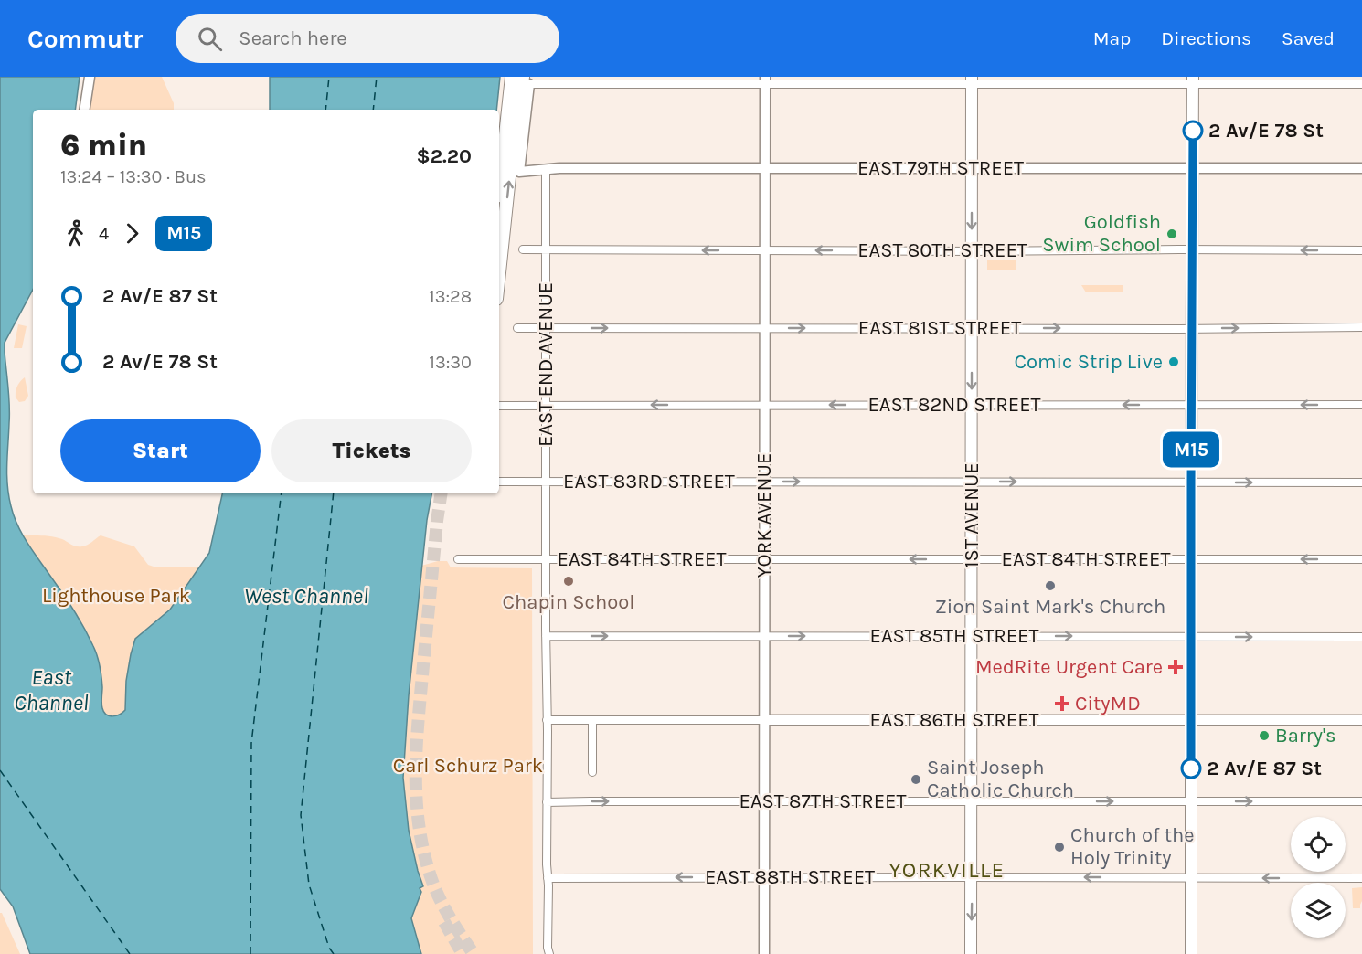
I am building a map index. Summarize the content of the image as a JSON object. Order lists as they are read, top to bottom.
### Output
{
  "streets": {
    "main road": [
      "EAST 79TH STREET",
      "YORK AVENUE",
      "1ST AVENUE",
      "EAST 86TH STREET"
    ],
    "street": [
      "EAST 80TH STREET",
      "EAST 81ST STREET",
      "EAST END AVENUE",
      "EAST 82ND STREET",
      "EAST 83RD STREET",
      "EAST 84TH STREET",
      "EAST 85TH STREET",
      "EAST 87TH STREET",
      "EAST 88TH STREET"
    ]
  },
  "crossings": [
    ["EAST 79TH STREET", "EAST END AVENUE"],
    ["EAST 79TH STREET", "YORK AVENUE"],
    ["EAST 79TH STREET", "1ST AVENUE"],
    ["EAST 80TH STREET", "EAST END AVENUE"],
    ["EAST 80TH STREET", "YORK AVENUE"],
    ["EAST 80TH STREET", "1ST AVENUE"],
    ["EAST 81ST STREET", "EAST END AVENUE"],
    ["EAST 81ST STREET", "YORK AVENUE"],
    ["EAST 81ST STREET", "1ST AVENUE"],
    ["EAST END AVENUE", "EAST 82ND STREET"],
    ["EAST END AVENUE", "EAST 83RD STREET"],
    ["EAST END AVENUE", "EAST 84TH STREET"],
    ["EAST END AVENUE", "EAST 85TH STREET"],
    ["EAST END AVENUE", "EAST 86TH STREET"],
    ["EAST END AVENUE", "EAST 87TH STREET"],
    ["EAST END AVENUE", "EAST 88TH STREET"],
    ["EAST 82ND STREET", "YORK AVENUE"],
    ["EAST 82ND STREET", "1ST AVENUE"],
    ["EAST 83RD STREET", "YORK AVENUE"],
    ["EAST 83RD STREET", "1ST AVENUE"],
    ["YORK AVENUE", "EAST 84TH STREET"],
    ["YORK AVENUE", "EAST 85TH STREET"],
    ["YORK AVENUE", "EAST 86TH STREET"],
    ["YORK AVENUE", "EAST 87TH STREET"],
    ["YORK AVENUE", "EAST 88TH STREET"],
    ["1ST AVENUE", "EAST 84TH STREET"],
    ["1ST AVENUE", "EAST 85TH STREET"],
    ["1ST AVENUE", "EAST 86TH STREET"],
    ["1ST AVENUE", "EAST 87TH STREET"],
    ["1ST AVENUE", "EAST 88TH STREET"]
  ],
  "one_way": [
    "EAST 80TH STREET",
    "EAST 81ST STREET",
    "EAST 82ND STREET",
    "EAST 83RD STREET",
    "EAST 84TH STREET",
    "EAST 85TH STREET",
    "EAST 87TH STREET",
    "EAST 88TH STREET"
  ],
  "districts": ["YORKVILLE"],
  "water": ["West Channel", "East Channel"],
  "parks": ["Lighthouse Park", "Carl Schurz Park"],
  "places": {
    "other": [
      "2 Av/E 78 St",
      "Goldfish Swim School",
      "Comic Strip Live",
      "Chapin School",
      "Zion Saint Mark's Church",
      "Barry's",
      "2 Av/E 87 St",
      "Saint Joseph Catholic Church",
      "Church of the Holy Trinity"
    ],
    "health": ["MedRite Urgent Care", "CityMD"]
  },
  "lines": ["bus line M15"],
  "page": {
    "header": "Commutr",
    "search": "Search here",
    "nav": ["Map", "Directions", "Saved"],
    "on_map": "M15",
    "heading": ["6 min", "13:24 – 13:30 · Bus", "$2.20"],
    "legs": ["4", "M15"],
    "list": [
      {
        "name": "2 Av/E 87 St",
        "value": "13:28"
      },
      {
        "name": "2 Av/E 78 St",
        "value": "13:30"
      }
    ],
    "buttons": ["Start", "Tickets"]
  }
}
